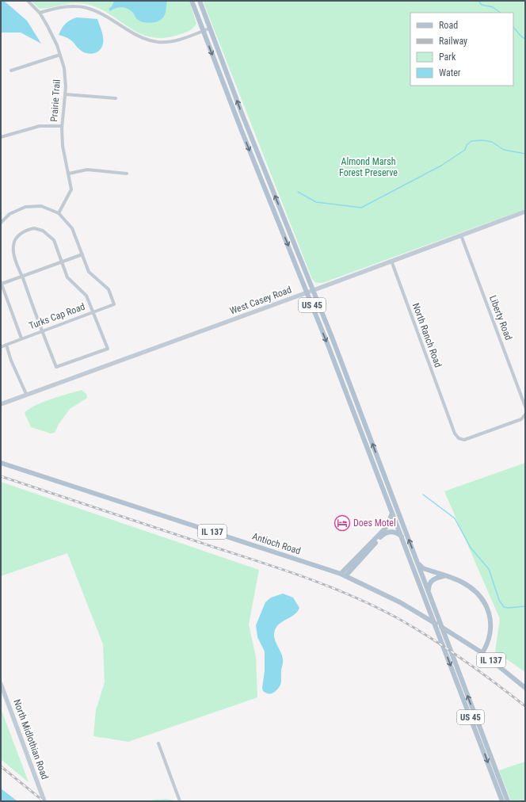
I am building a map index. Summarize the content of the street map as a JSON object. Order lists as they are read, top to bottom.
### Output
{
  "streets": {
    "main road": [
      "West Casey Road",
      "US 45",
      "IL 137",
      "Antioch Road",
      "North Midlothian Road"
    ],
    "street": [
      "Prairie Trail",
      "Turks Cap Road",
      "Liberty Road",
      "North Ranch Road"
    ]
  },
  "crossings": [
    ["West Casey Road", "US 45"],
    ["West Casey Road", "Liberty Road"],
    ["West Casey Road", "North Ranch Road"]
  ],
  "parks": ["Almond Marsh Forest Preserve"],
  "places": {
    "hotel": ["Does Motel"]
  },
  "legend": [
    "Road",
    "Railway",
    "Park",
    "Water"
  ]
}
